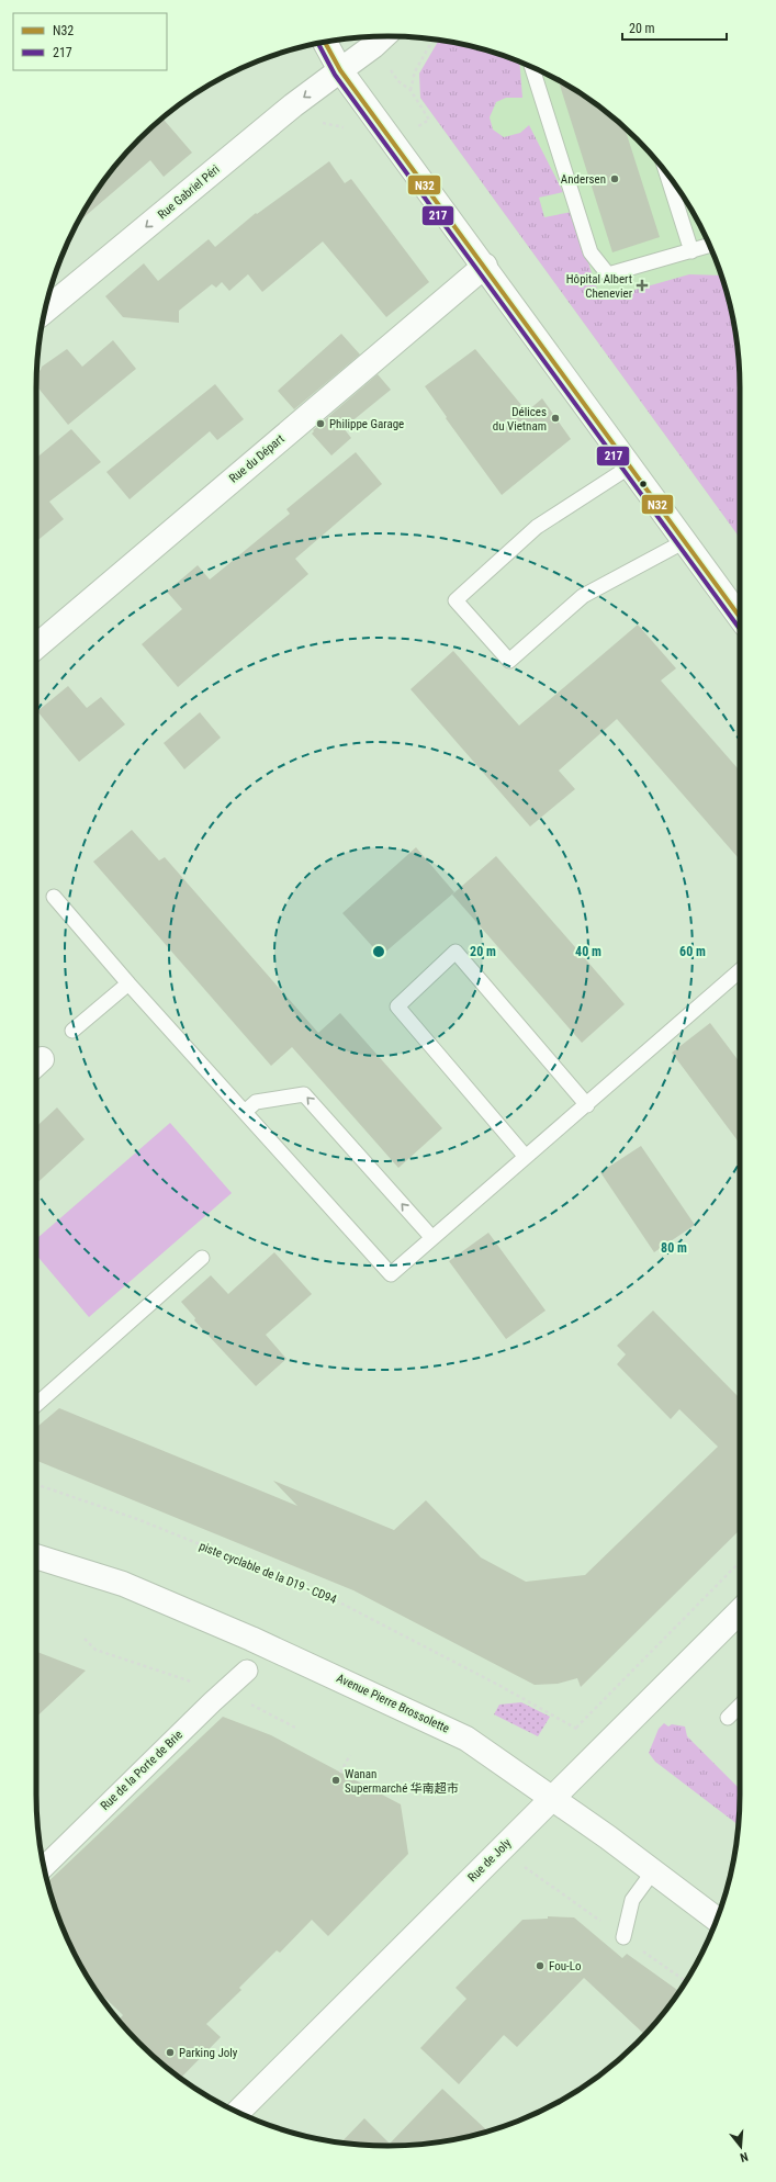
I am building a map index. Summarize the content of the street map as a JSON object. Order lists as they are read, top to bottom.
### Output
{
  "streets": {
    "street": [
      "Rue Gabriel Péri",
      "Rue du Départ",
      "Avenue Pierre Brossolette",
      "Rue de la Porte de Brie",
      "Rue de Joly"
    ],
    "path": ["piste cyclable de la D19 - CD94"]
  },
  "crossings": [
    ["Avenue Pierre Brossolette", "Rue de Joly"]
  ],
  "one_way": ["Rue Gabriel Péri"],
  "places": {
    "other": [
      "Andersen",
      "Délices du Vietnam",
      "Philippe Garage",
      "Wanan Supermarché 华南超市",
      "Fou-Lo",
      "Parking Joly"
    ],
    "health": ["Hôpital Albert Chenevier"]
  },
  "lines": ["transit line N32", "transit line 217"],
  "legend": ["N32", "217"],
  "scale_bar": "20 m",
  "north": "bottom",
  "rings": [
    "20 m",
    "40 m",
    "60 m",
    "80 m"
  ]
}
